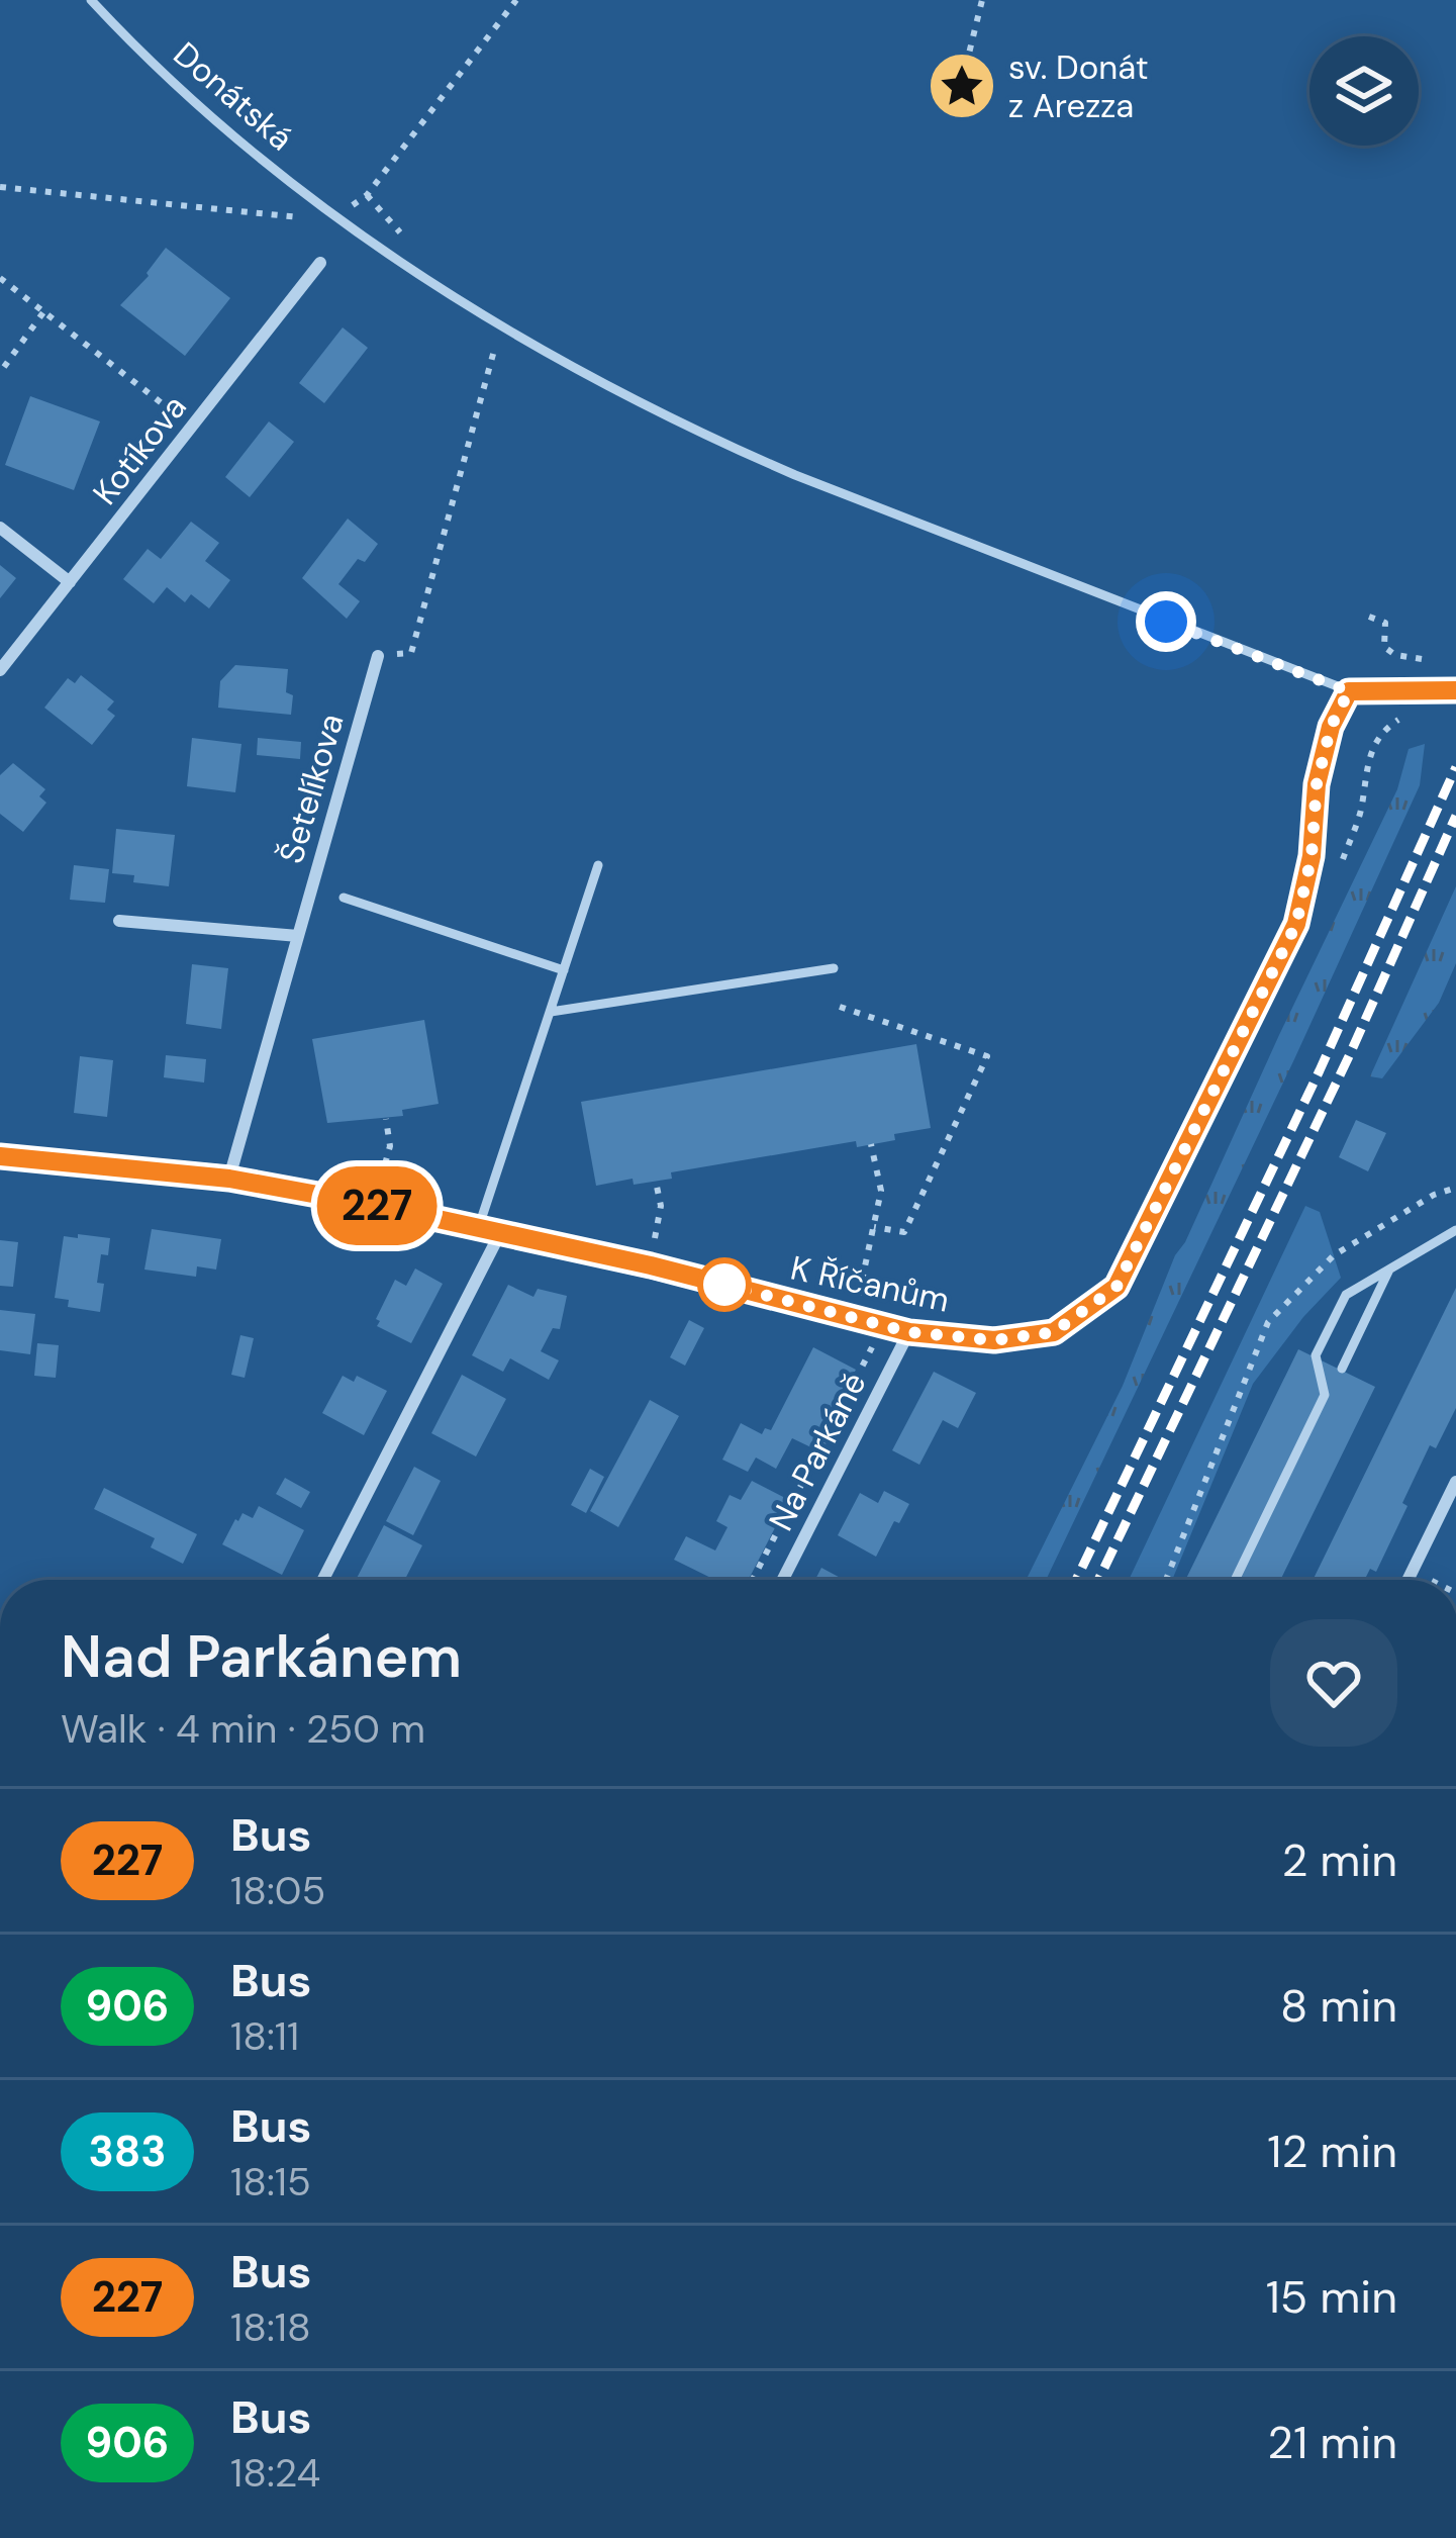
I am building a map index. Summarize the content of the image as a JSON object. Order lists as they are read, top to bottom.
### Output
{
  "streets": {
    "street": [
      "Kotíkova",
      "Šetelíkova",
      "K Říčanům",
      "Na Parkáně"
    ],
    "lane": ["Donátská"]
  },
  "crossings": [
    ["Donátská", "K Říčanům"],
    ["Šetelíkova", "K Říčanům"],
    ["K Říčanům", "Na Parkáně"]
  ],
  "places": {
    "place": ["sv. Donát z Arezza"]
  },
  "lines": ["bus line 227"],
  "page": {
    "on_map": "227",
    "heading": ["Nad Parkánem", "Walk · 4 min · 250 m"],
    "list": [
      {
        "mark": "227",
        "name": "Bus",
        "note": "18:05",
        "value": "2 min"
      },
      {
        "mark": "906",
        "name": "Bus",
        "note": "18:11",
        "value": "8 min"
      },
      {
        "mark": "383",
        "name": "Bus",
        "note": "18:15",
        "value": "12 min"
      },
      {
        "mark": "227",
        "name": "Bus",
        "note": "18:18",
        "value": "15 min"
      },
      {
        "mark": "906",
        "name": "Bus",
        "note": "18:24",
        "value": "21 min"
      }
    ]
  }
}
